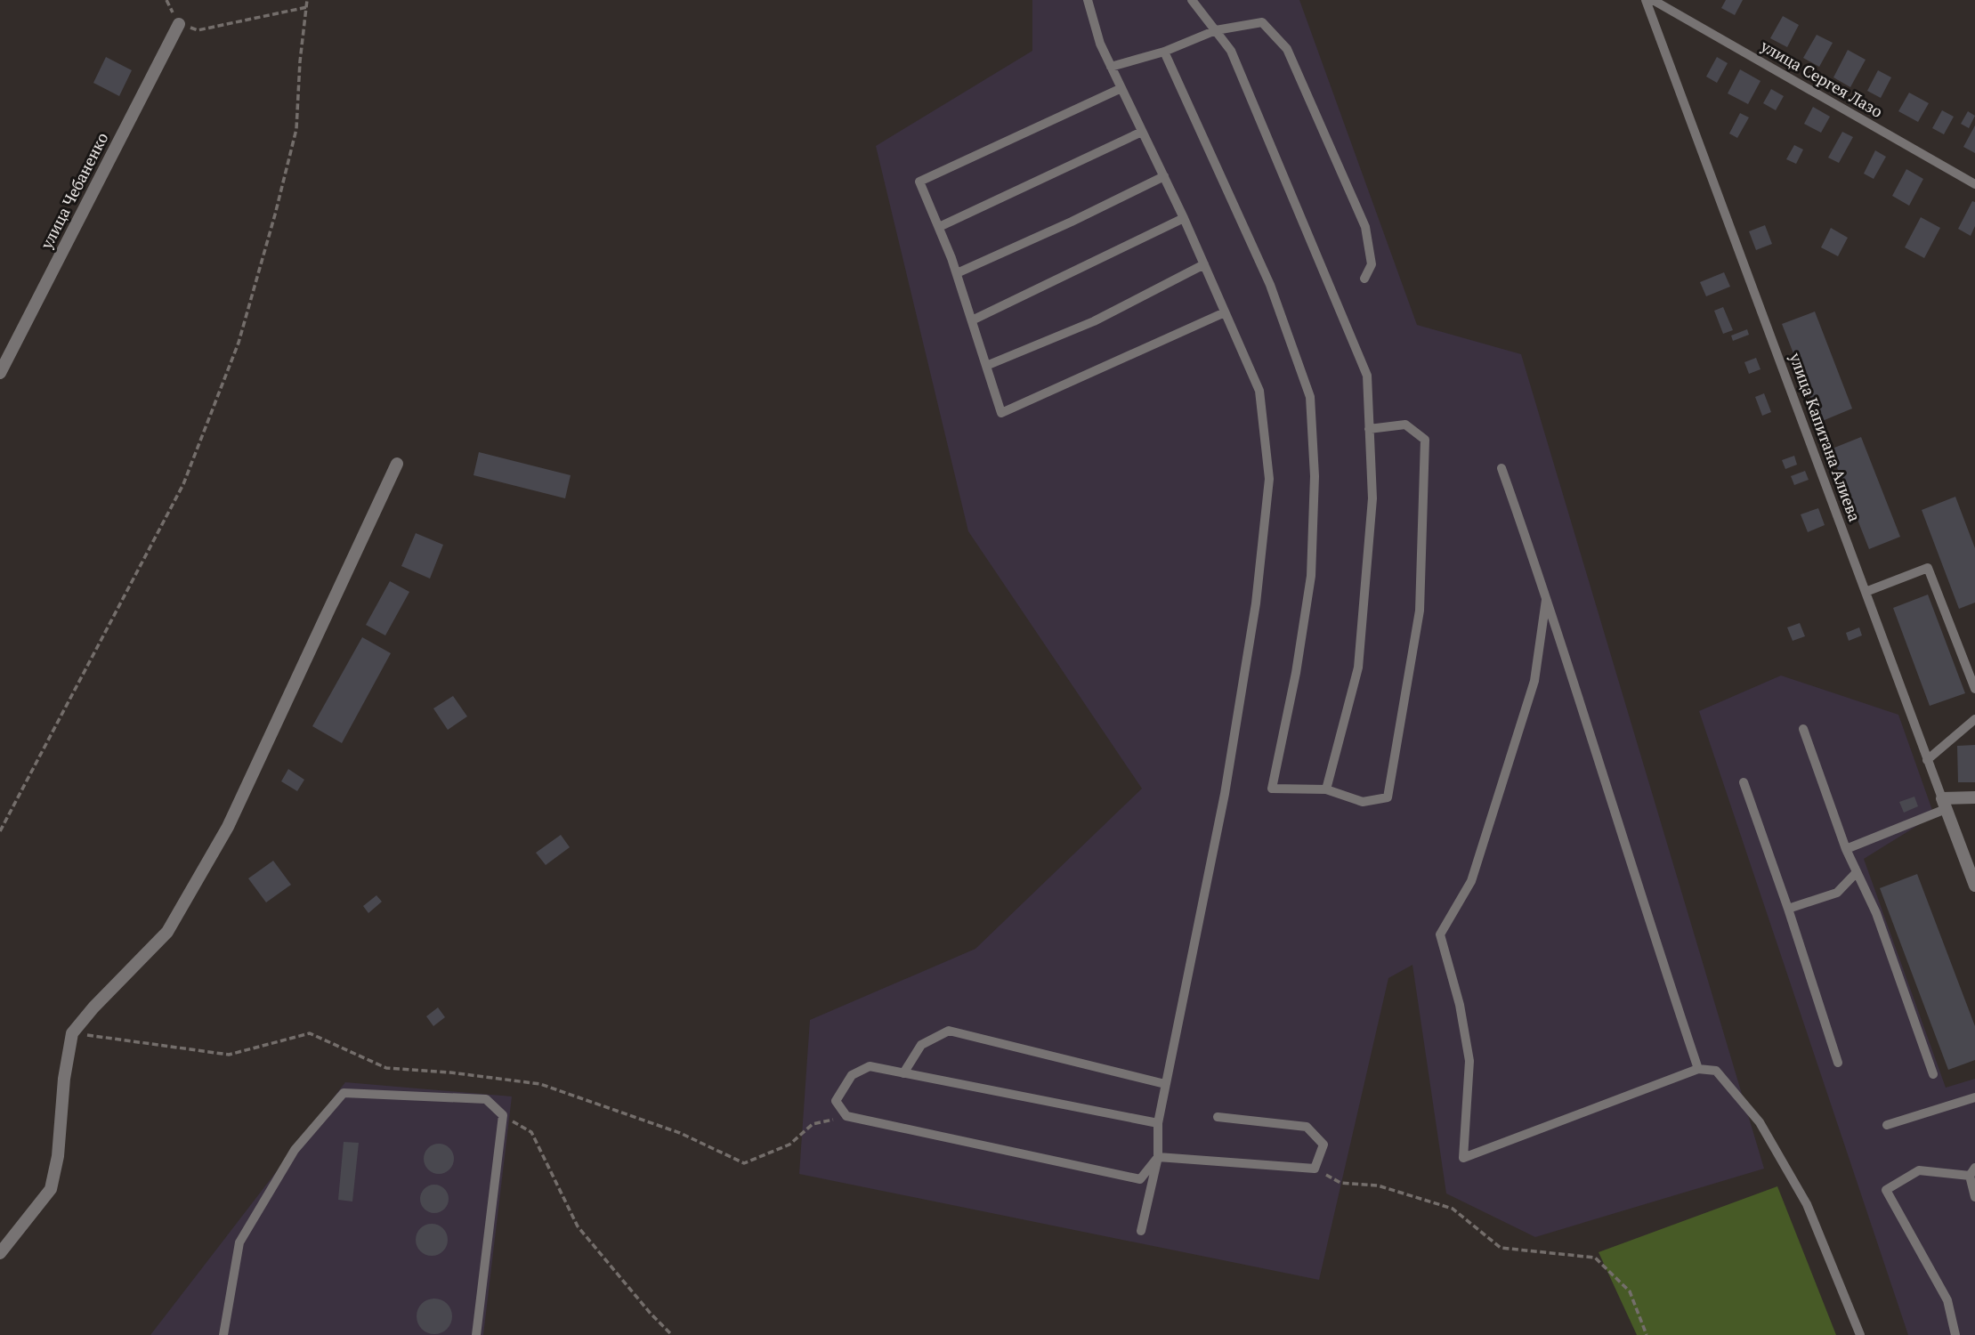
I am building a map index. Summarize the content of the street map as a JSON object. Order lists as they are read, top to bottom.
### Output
{
  "streets": {
    "street": ["улица Чебаненко", "улица Капитана Алиева"],
    "lane": ["улица Сергея Лазо"]
  }
}
